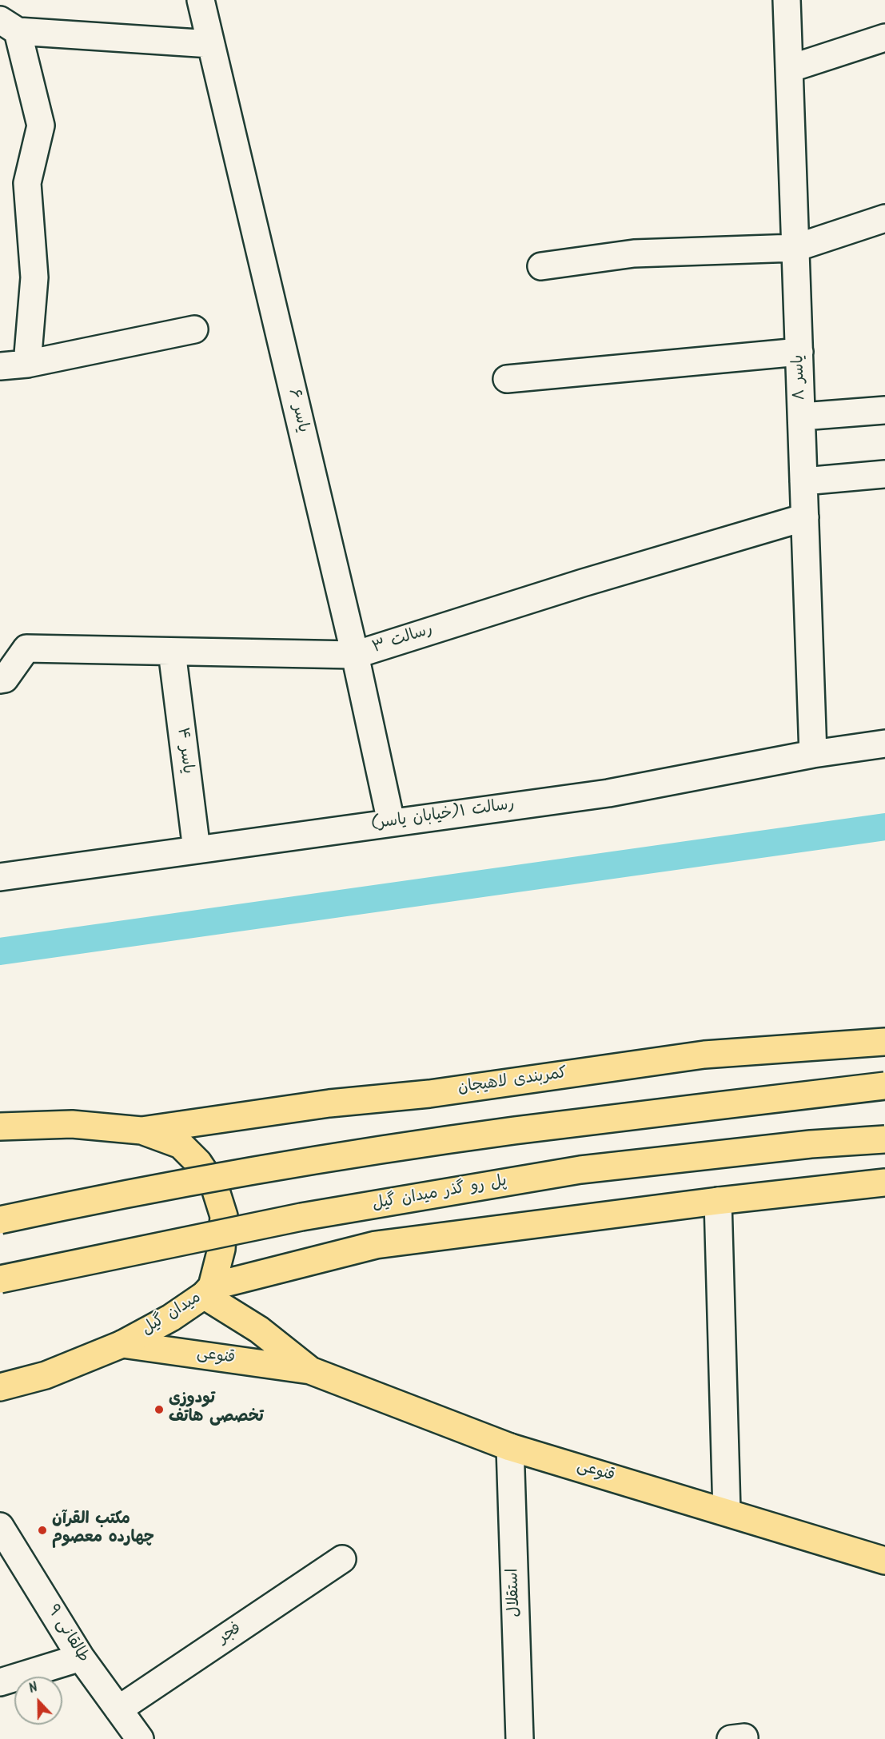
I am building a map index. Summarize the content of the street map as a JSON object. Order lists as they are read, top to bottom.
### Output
{
  "streets": {
    "main road": [
      "کمربندی لاهیجان",
      "پل رو گذر میدان گیل",
      "میدان گیل",
      "قنوعی"
    ],
    "street": [
      "یاسر ۸",
      "یاسر ۶",
      "رسالت ۳",
      "یاسر ۴",
      "رسالت ۱(خیابان یاسر)",
      "استقلال",
      "طالقانی ۹",
      "فجر"
    ]
  },
  "crossings": [
    ["یاسر ۸", "رسالت ۳"],
    ["یاسر ۸", "رسالت ۱(خیابان یاسر)"],
    ["یاسر ۶", "رسالت ۳"],
    ["یاسر ۶", "رسالت ۱(خیابان یاسر)"],
    ["رسالت ۳", "یاسر ۴"],
    ["یاسر ۴", "رسالت ۱(خیابان یاسر)"],
    ["کمربندی لاهیجان", "میدان گیل"],
    ["میدان گیل", "قنوعی"],
    ["قنوعی", "استقلال"],
    ["طالقانی ۹", "فجر"]
  ],
  "places": ["تودوزی تخصصی هاتف", "مکتب القرآن چهارده معصوم"],
  "north": "top"
}
